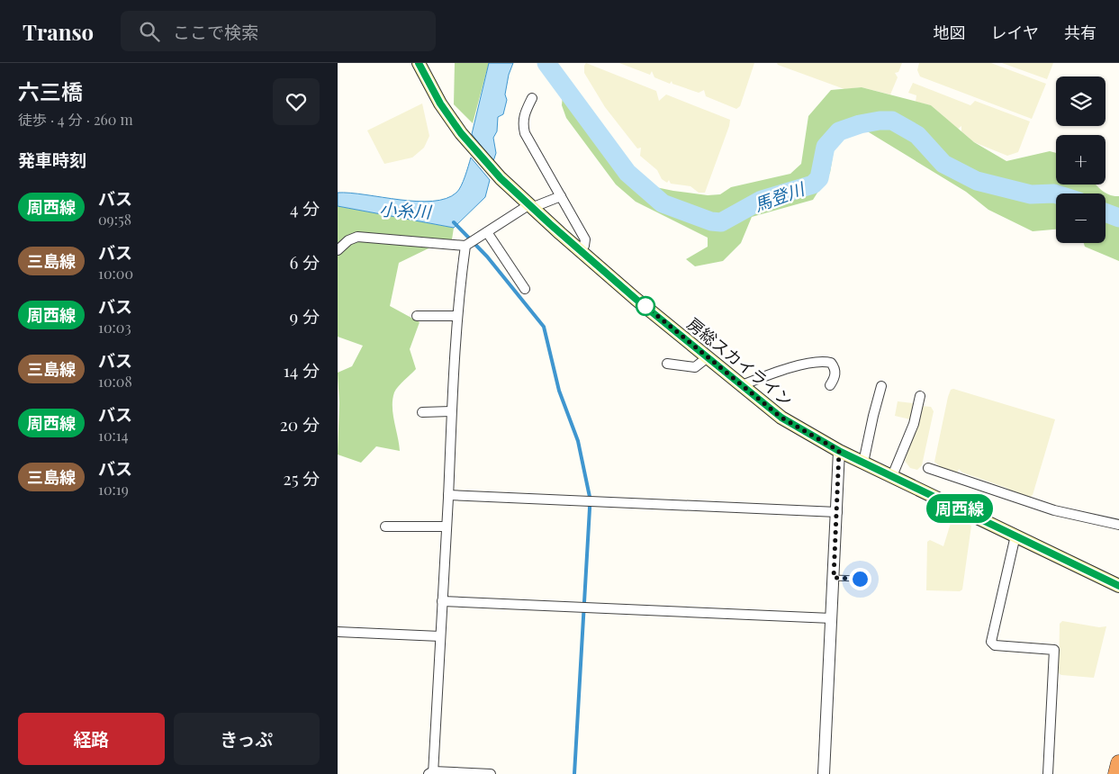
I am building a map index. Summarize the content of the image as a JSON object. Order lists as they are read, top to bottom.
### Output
{
  "streets": {
    "main road": ["房総スカイライン"]
  },
  "water": ["馬登川", "小糸川"],
  "lines": ["bus line 周西線"],
  "page": {
    "header": "Transo",
    "search": "ここで検索",
    "nav": ["地図", "レイヤ", "共有"],
    "heading": [
      ["六三橋", "徒歩 · 4 分 · 260 m"],
      "発車時刻"
    ],
    "on_map": "周西線",
    "map_buttons": ["+", "−"],
    "list": [
      {
        "mark": "周西線",
        "name": "バス",
        "note": "09:58",
        "value": "4 分"
      },
      {
        "mark": "三島線",
        "name": "バス",
        "note": "10:00",
        "value": "6 分"
      },
      {
        "mark": "周西線",
        "name": "バス",
        "note": "10:03",
        "value": "9 分"
      },
      {
        "mark": "三島線",
        "name": "バス",
        "note": "10:08",
        "value": "14 分"
      },
      {
        "mark": "周西線",
        "name": "バス",
        "note": "10:14",
        "value": "20 分"
      },
      {
        "mark": "三島線",
        "name": "バス",
        "note": "10:19",
        "value": "25 分"
      }
    ],
    "buttons": ["経路", "きっぷ"]
  }
}
